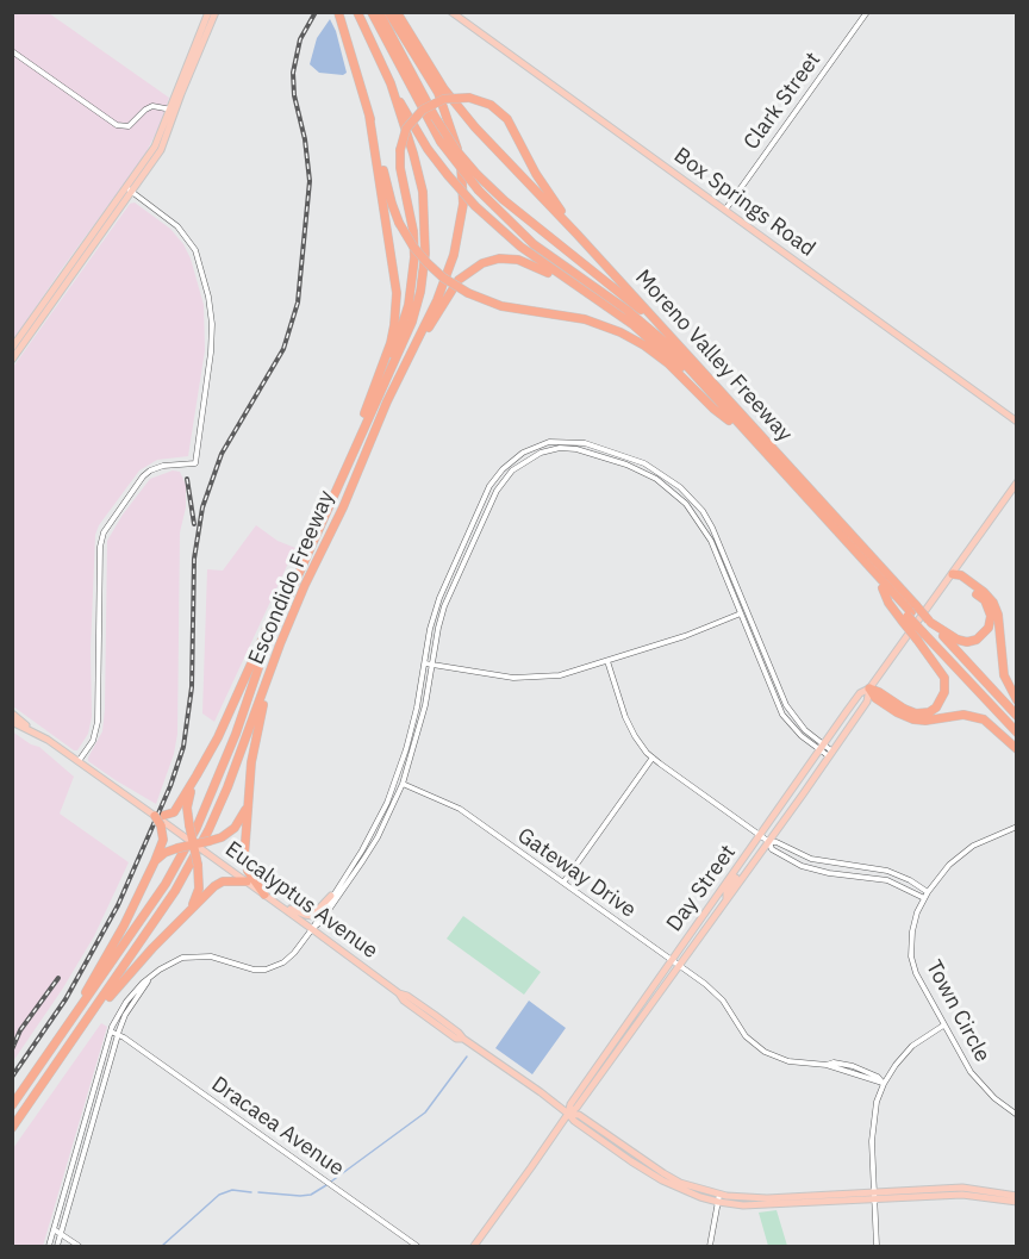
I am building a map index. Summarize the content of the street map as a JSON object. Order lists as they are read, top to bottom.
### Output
{
  "streets": {
    "highway": ["Moreno Valley Freeway", "Escondido Freeway"],
    "main road": ["Box Springs Road", "Day Street", "Eucalyptus Avenue"],
    "street": [
      "Clark Street",
      "Gateway Drive",
      "Town Circle",
      "Dracaea Avenue"
    ]
  },
  "crossings": [
    ["Clark Street", "Box Springs Road"],
    ["Moreno Valley Freeway", "Escondido Freeway"],
    ["Gateway Drive", "Day Street"],
    ["Day Street", "Eucalyptus Avenue"]
  ]
}
